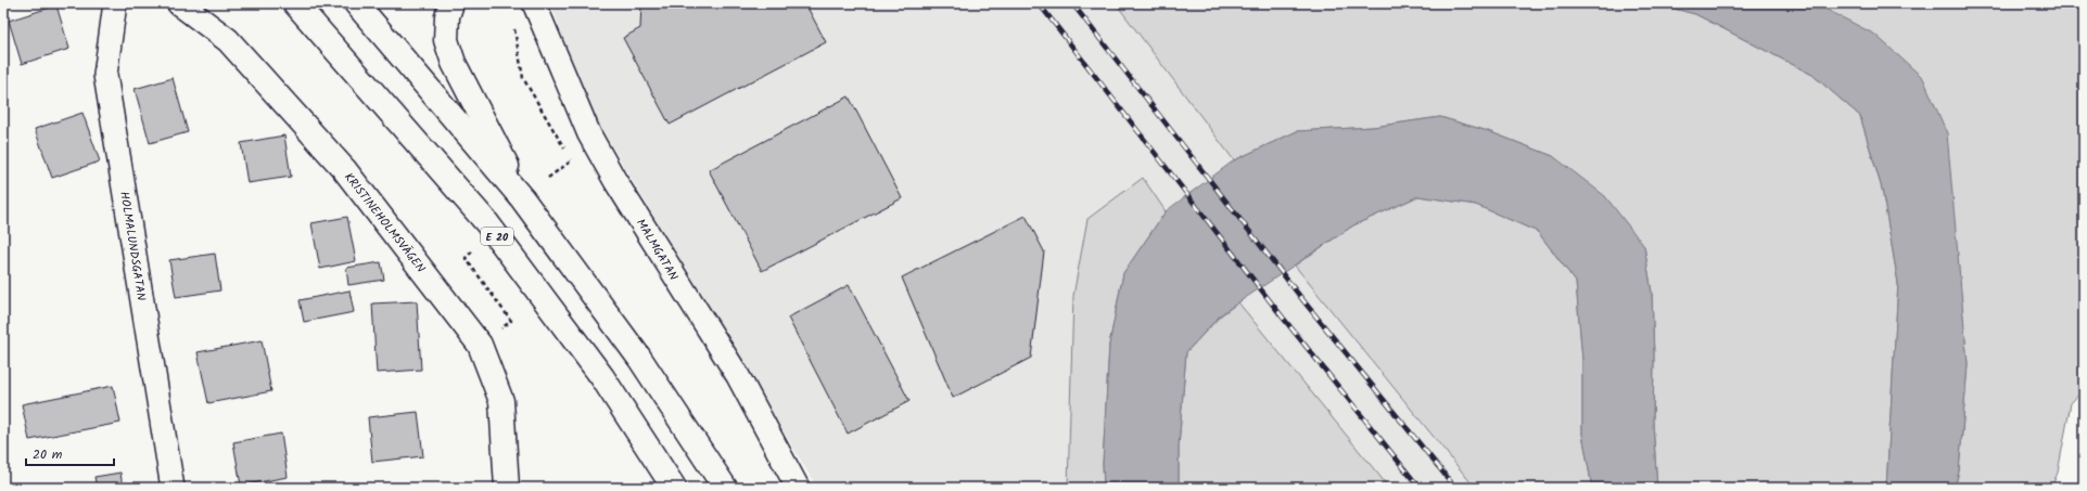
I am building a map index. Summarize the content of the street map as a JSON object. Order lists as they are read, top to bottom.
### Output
{
  "streets": {
    "main road": ["KRISTINEHOLMSVÄGEN", "E 20"],
    "street": ["HOLMALUNDSGATAN", "MALMGATAN"]
  },
  "scale_bar": "20 m"
}
